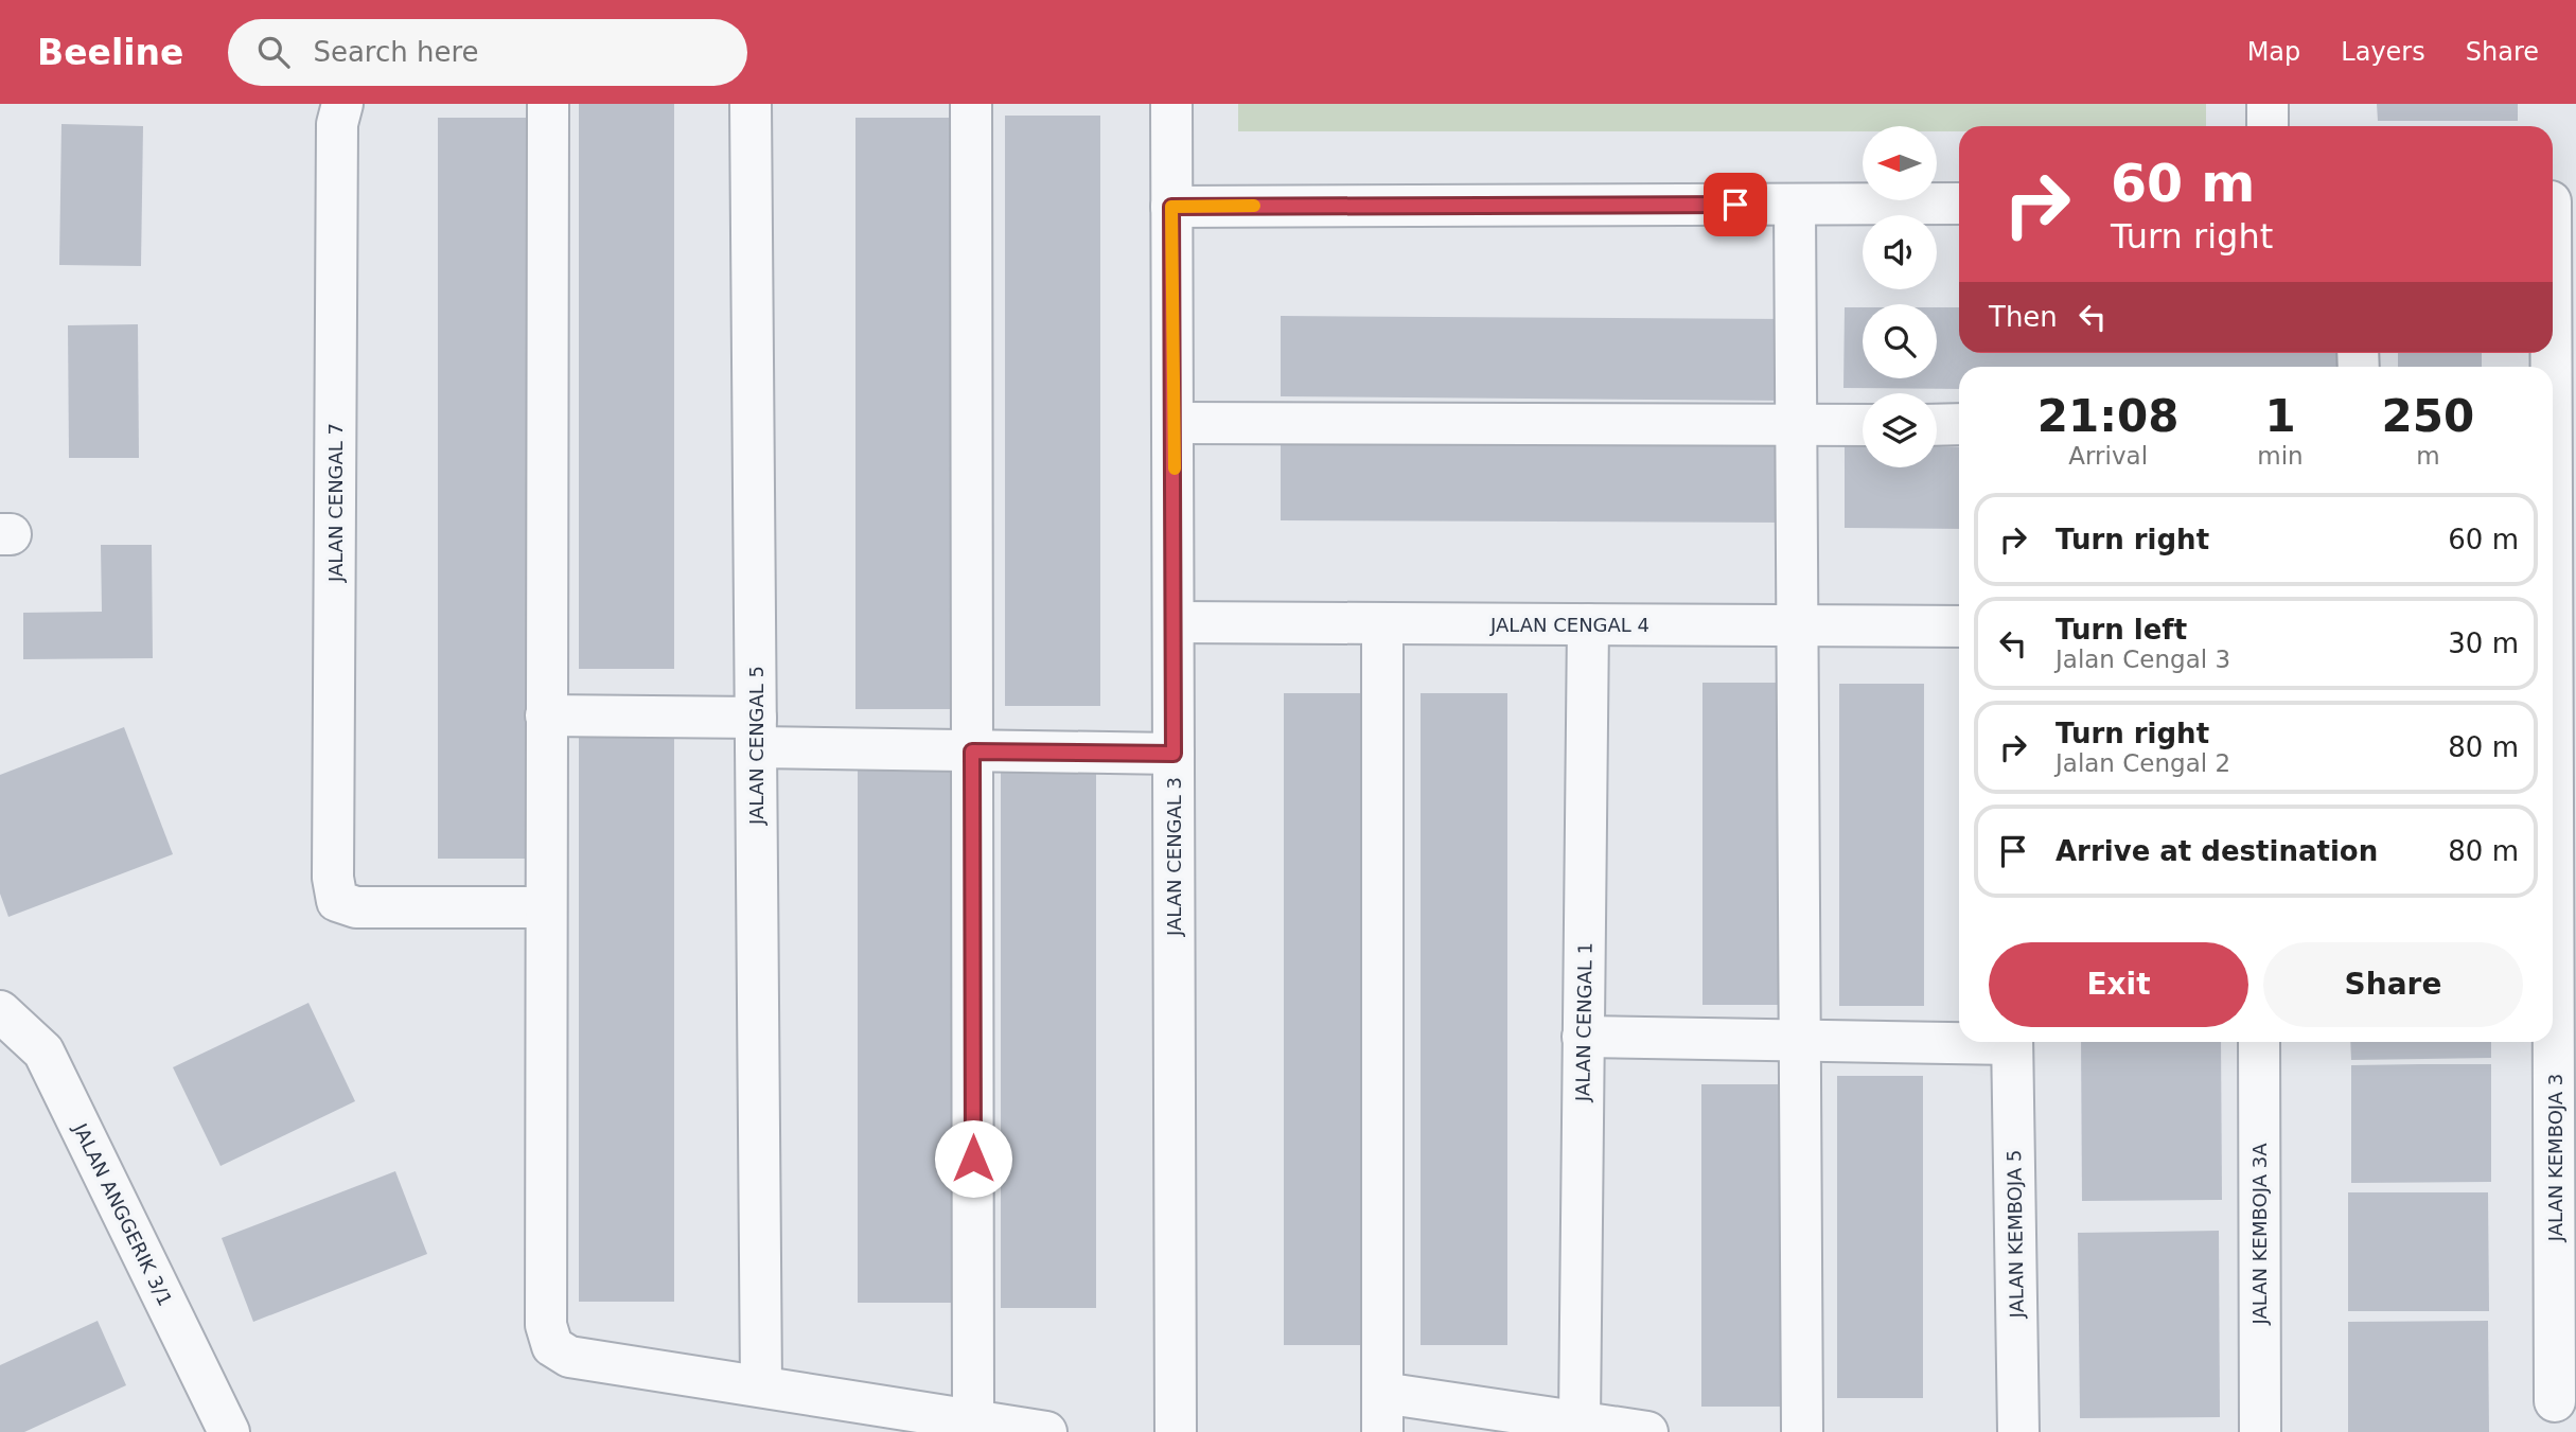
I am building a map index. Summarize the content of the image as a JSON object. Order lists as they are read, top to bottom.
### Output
{
  "streets": {
    "street": [
      "JALAN CENGAL 7",
      "JALAN CENGAL 4",
      "JALAN CENGAL 5",
      "JALAN CENGAL 3",
      "JALAN CENGAL 1",
      "JALAN KEMBOJA 3",
      "JALAN ANGGERIK 3/1",
      "JALAN KEMBOJA 5",
      "JALAN KEMBOJA 3A"
    ]
  },
  "crossings": [
    ["JALAN CENGAL 4", "JALAN CENGAL 3"],
    ["JALAN CENGAL 4", "JALAN CENGAL 1"]
  ],
  "north": "left",
  "page": {
    "header": "Beeline",
    "search": "Search here",
    "nav": ["Map", "Layers", "Share"],
    "turn": ["60 m", "Turn right"],
    "then": "Then",
    "eta": [
      "21:08",
      "Arrival",
      "1",
      "min",
      "250",
      "m"
    ],
    "list": [
      {
        "name": "Turn right",
        "value": "60 m"
      },
      {
        "name": "Turn left",
        "note": "Jalan Cengal 3",
        "value": "30 m"
      },
      {
        "name": "Turn right",
        "note": "Jalan Cengal 2",
        "value": "80 m"
      },
      {
        "name": "Arrive at destination",
        "value": "80 m"
      }
    ],
    "buttons": ["Exit", "Share"]
  }
}
